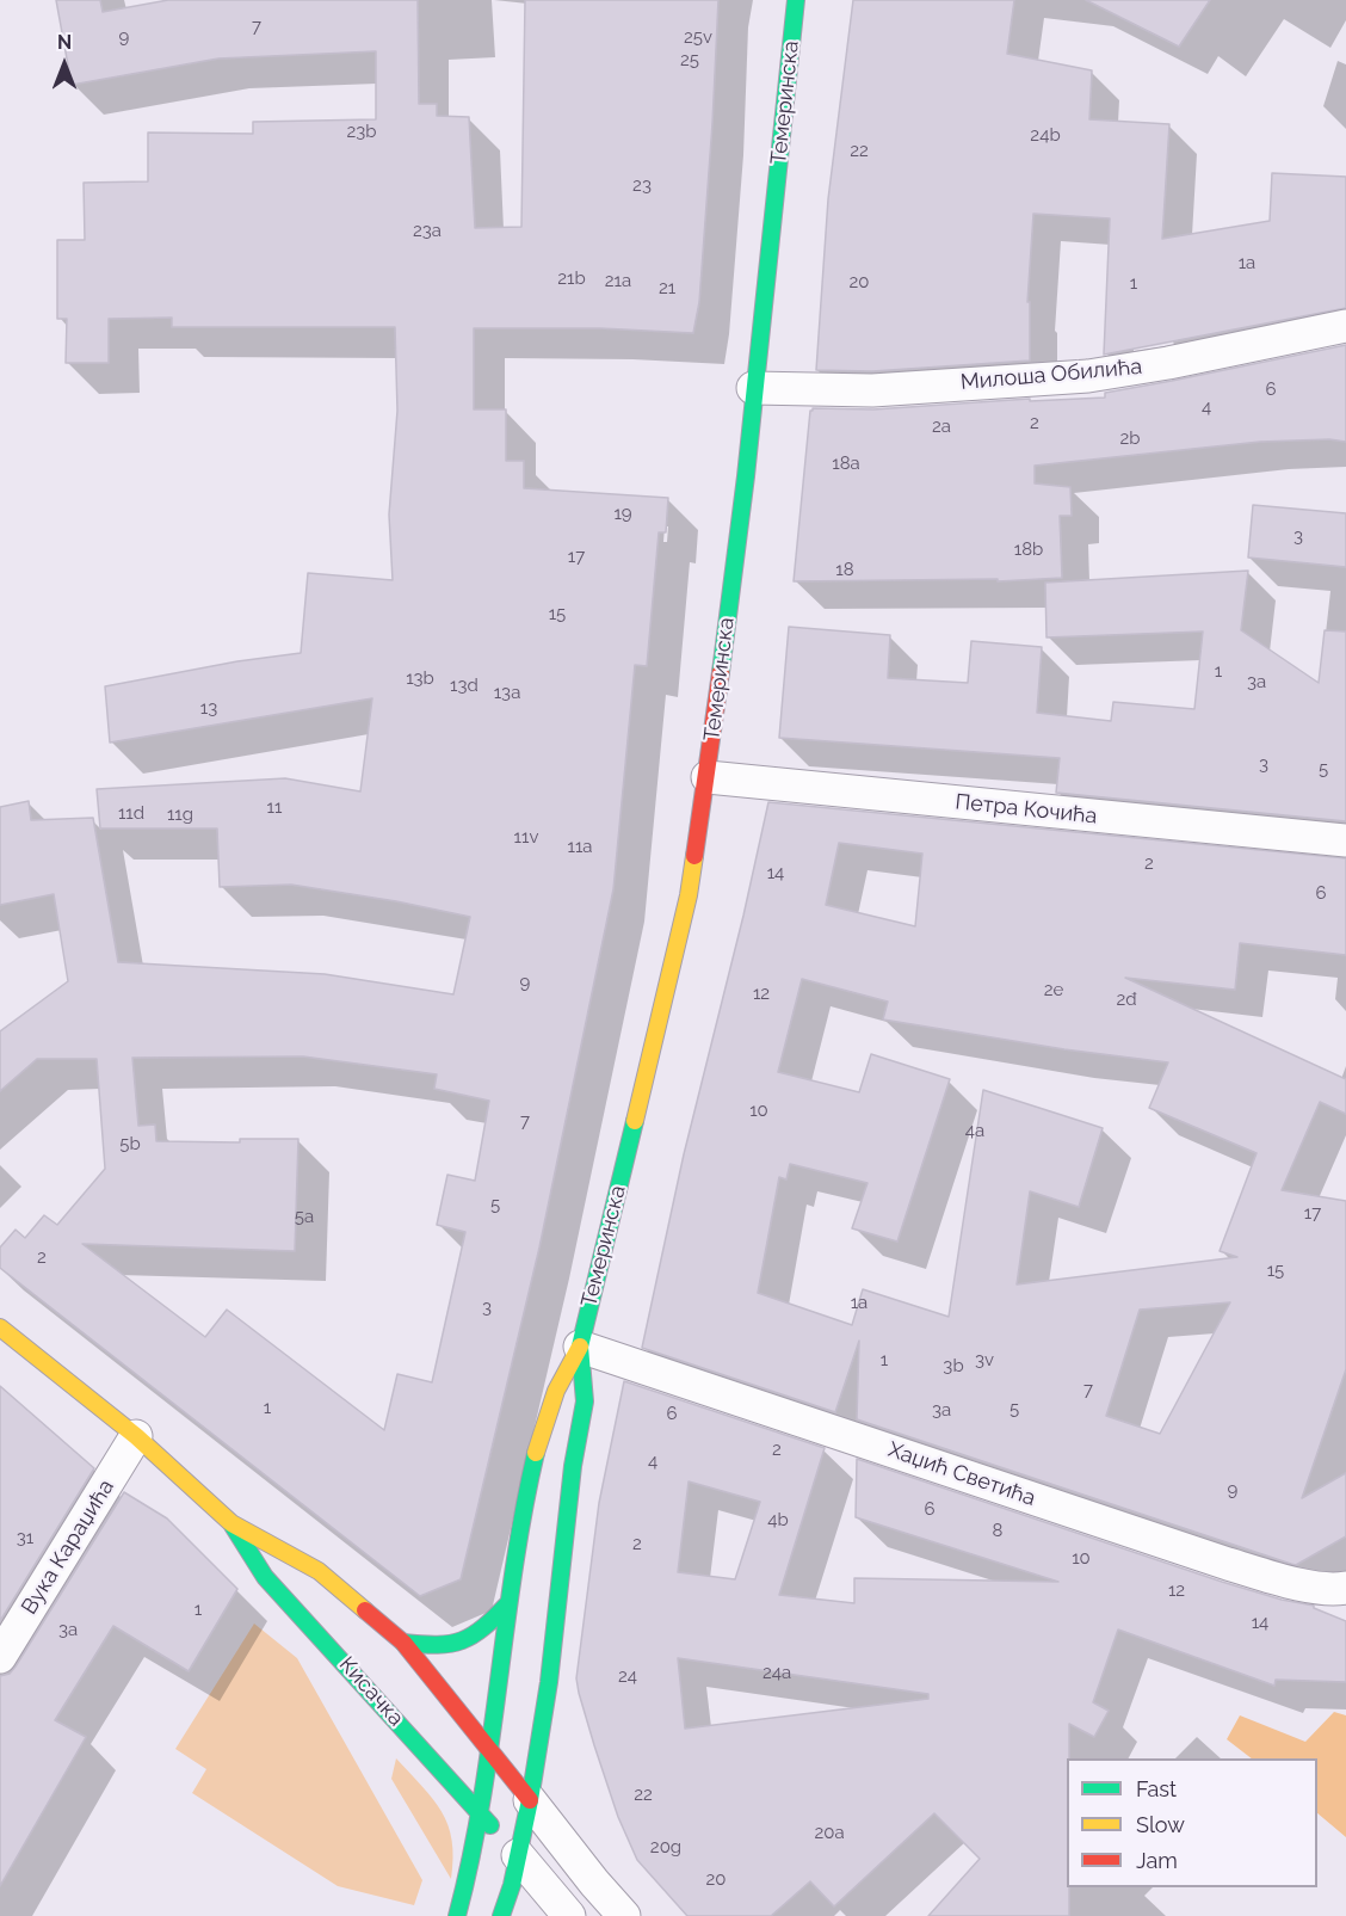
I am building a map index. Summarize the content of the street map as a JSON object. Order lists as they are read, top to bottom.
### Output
{
  "streets": {
    "main road": ["Темеринска", "Кисачка"],
    "street": [
      "Милоша Обилића",
      "Петра Кочића",
      "Хаџић Светића",
      "Вука Караџића"
    ]
  },
  "crossings": [
    ["Темеринска", "Милоша Обилића"],
    ["Темеринска", "Петра Кочића"],
    ["Темеринска", "Хаџић Светића"],
    ["Темеринска", "Кисачка"],
    ["Вука Караџића", "Кисачка"]
  ],
  "house_numbers": [
    "7",
    "9",
    "25v",
    "25",
    "23b",
    "24b",
    "22",
    "23",
    "23a",
    "1a",
    "21b",
    "21a",
    "20",
    "1",
    "21",
    "6",
    "4",
    "2",
    "2a",
    "2b",
    "18a",
    "19",
    "3",
    "18b",
    "17",
    "18",
    "15",
    "1",
    "13b",
    "3a",
    "13d",
    "13a",
    "13",
    "3",
    "5",
    "11",
    "11d",
    "11g",
    "11v",
    "11a",
    "2",
    "14",
    "6",
    "9",
    "2e",
    "12",
    "2đ",
    "10",
    "7",
    "4a",
    "5b",
    "5",
    "17",
    "5a",
    "2",
    "15",
    "1a",
    "3",
    "1",
    "3v",
    "3b",
    "7",
    "1",
    "5",
    "3a",
    "6",
    "2",
    "4",
    "9",
    "6",
    "4b",
    "8",
    "31",
    "2",
    "10",
    "12",
    "1",
    "14",
    "3a",
    "24a",
    "24",
    "22",
    "20a",
    "20g",
    "20"
  ],
  "legend": ["Fast", "Slow", "Jam"],
  "north": "top"
}
